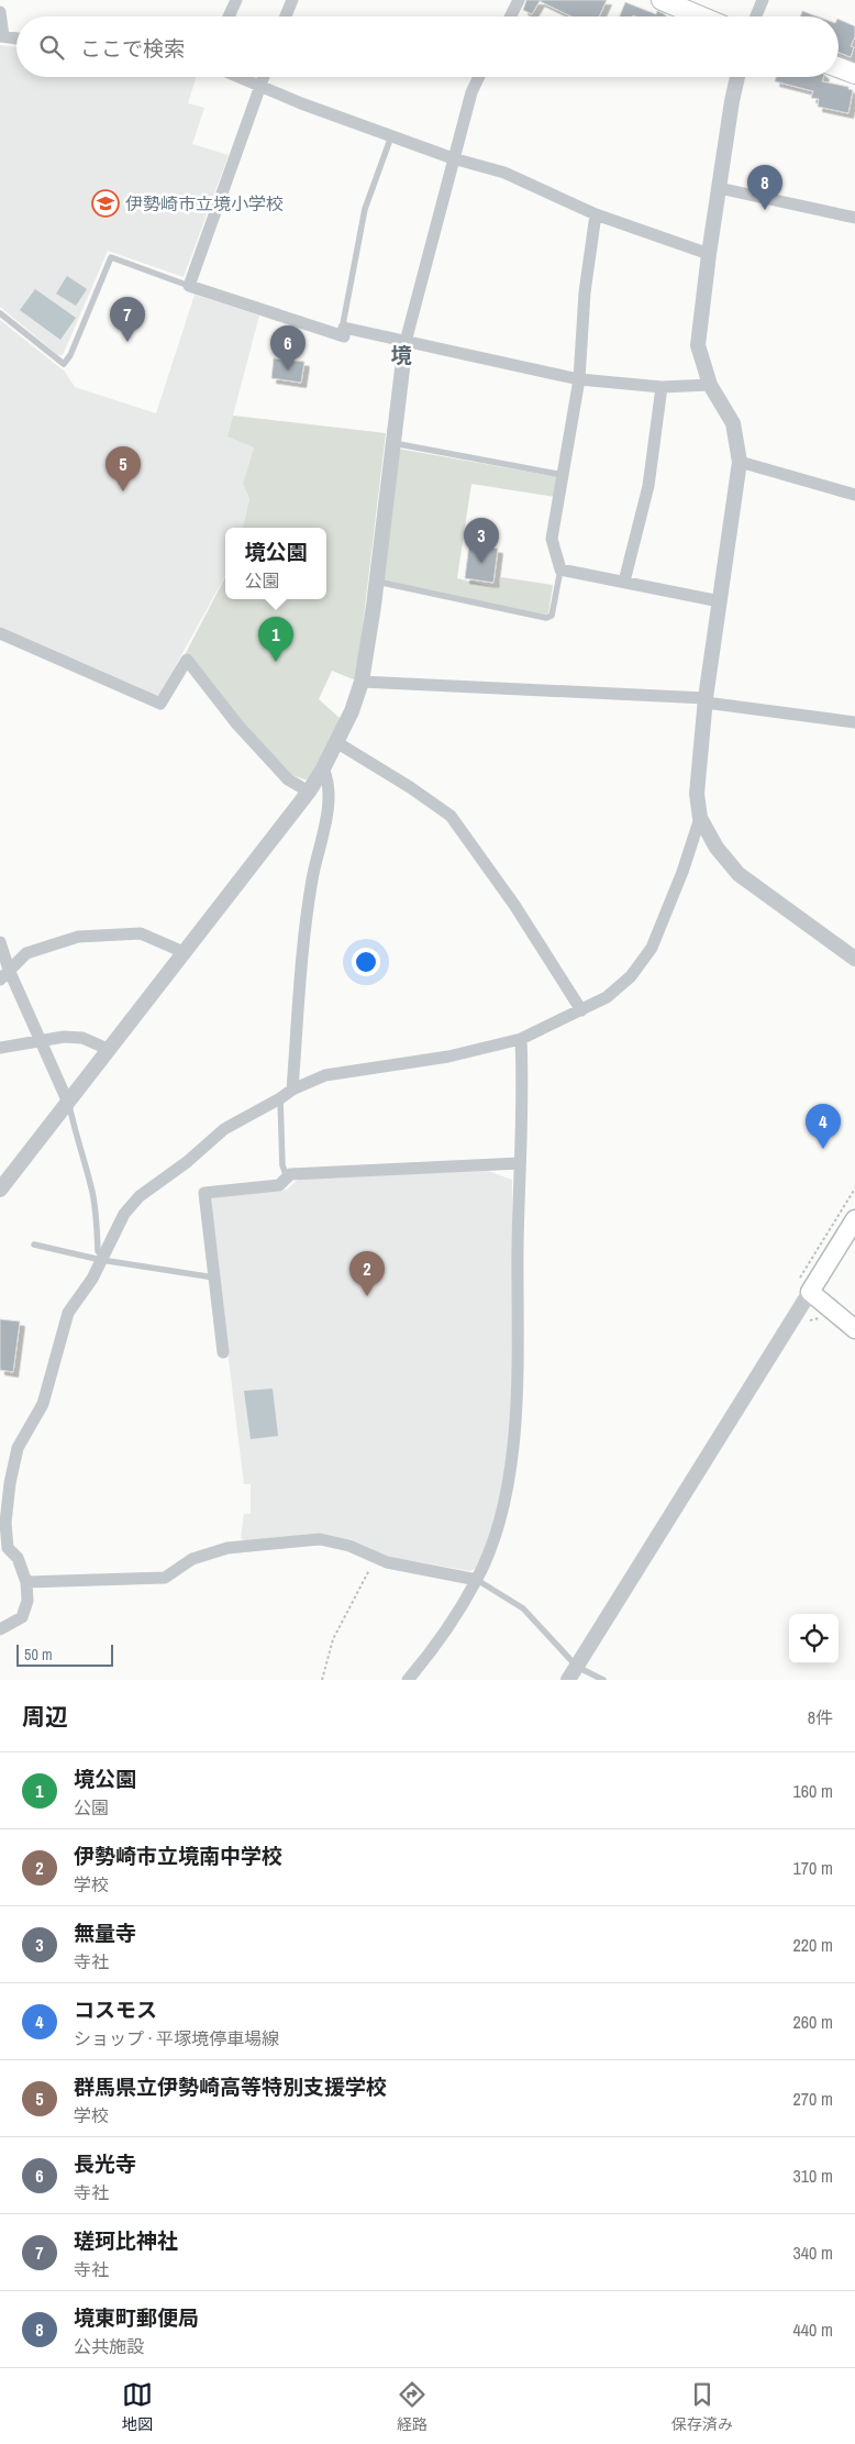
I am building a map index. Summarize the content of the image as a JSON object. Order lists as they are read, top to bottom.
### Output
{
  "districts": ["境"],
  "places": {
    "school or university": ["伊勢崎市立境小学校"]
  },
  "scale_bar": "50 m",
  "page": {
    "search": "ここで検索",
    "pins": [
      "8",
      "7",
      "6",
      "5",
      "3",
      "1",
      "4",
      "2"
    ],
    "popup": ["境公園", "公園"],
    "scale": "50 m",
    "heading": ["周辺", "8件"],
    "list": [
      {
        "mark": "1",
        "name": "境公園",
        "note": "公園",
        "value": "160 m"
      },
      {
        "mark": "2",
        "name": "伊勢崎市立境南中学校",
        "note": "学校",
        "value": "170 m"
      },
      {
        "mark": "3",
        "name": "無量寺",
        "note": "寺社",
        "value": "220 m"
      },
      {
        "mark": "4",
        "name": "コスモス",
        "note": "ショップ · 平塚境停車場線",
        "value": "260 m"
      },
      {
        "mark": "5",
        "name": "群馬県立伊勢崎高等特別支援学校",
        "note": "学校",
        "value": "270 m"
      },
      {
        "mark": "6",
        "name": "長光寺",
        "note": "寺社",
        "value": "310 m"
      },
      {
        "mark": "7",
        "name": "瑳珂比神社",
        "note": "寺社",
        "value": "340 m"
      },
      {
        "mark": "8",
        "name": "境東町郵便局",
        "note": "公共施設",
        "value": "440 m"
      }
    ],
    "nav": ["地図", "経路", "保存済み"]
  }
}
